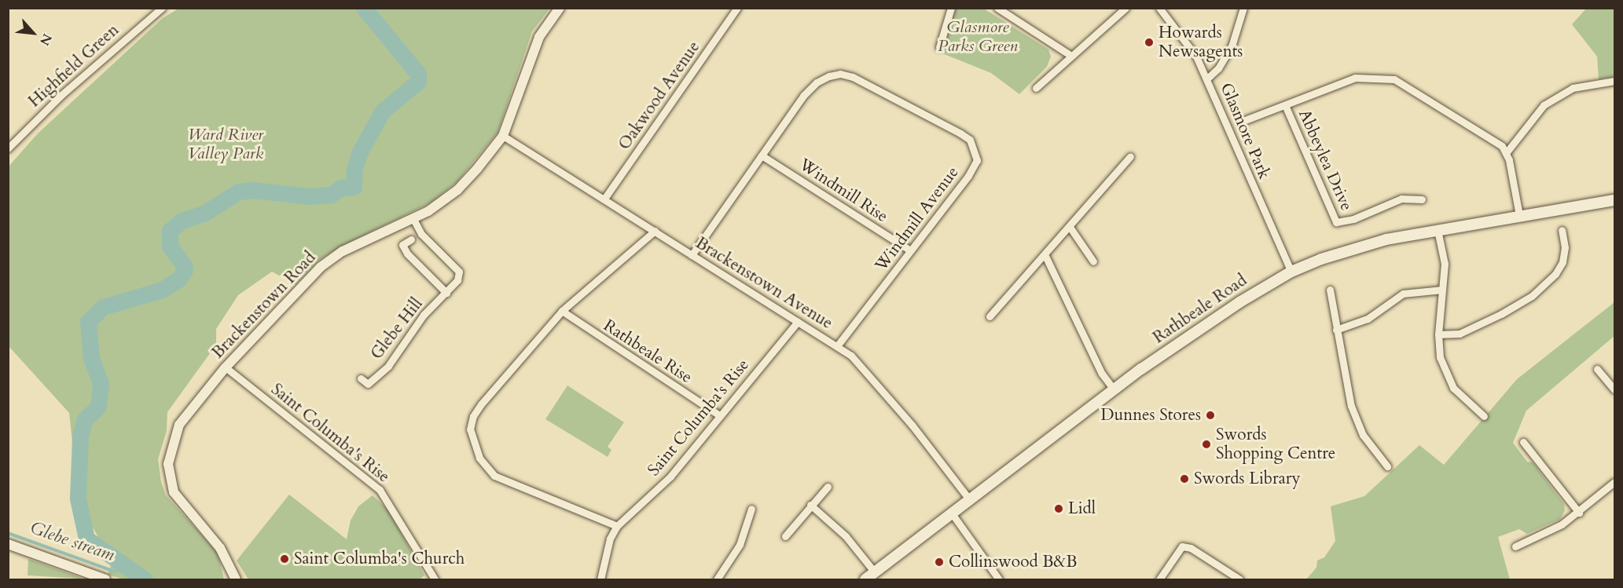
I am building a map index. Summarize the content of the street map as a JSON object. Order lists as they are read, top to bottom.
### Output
{
  "streets": {
    "main road": ["Rathbeale Road"],
    "street": [
      "Highfield Green",
      "Oakwood Avenue",
      "Glasmore Park",
      "Abbeylea Drive",
      "Windmill Rise",
      "Windmill Avenue",
      "Brackenstown Avenue",
      "Brackenstown Road",
      "Glebe Hill",
      "Rathbeale Rise",
      "Saint Columba's Rise"
    ]
  },
  "crossings": [
    ["Oakwood Avenue", "Brackenstown Avenue"],
    ["Glasmore Park", "Rathbeale Road"],
    ["Windmill Rise", "Windmill Avenue"],
    ["Windmill Avenue", "Brackenstown Avenue"],
    ["Brackenstown Avenue", "Brackenstown Road"],
    ["Brackenstown Avenue", "Rathbeale Road"],
    ["Brackenstown Avenue", "Saint Columba's Rise"],
    ["Brackenstown Road", "Glebe Hill"],
    ["Brackenstown Road", "Saint Columba's Rise"],
    ["Rathbeale Rise", "Saint Columba's Rise"]
  ],
  "water": ["Glebe stream"],
  "parks": ["Glasmore Parks Green", "Ward River Valley Park"],
  "places": [
    "Howards Newsagents",
    "Dunnes Stores",
    "Swords Shopping Centre",
    "Swords Library",
    "Lidl",
    "Saint Columba's Church",
    "Collinswood B&B"
  ],
  "north": "bottom right"
}
